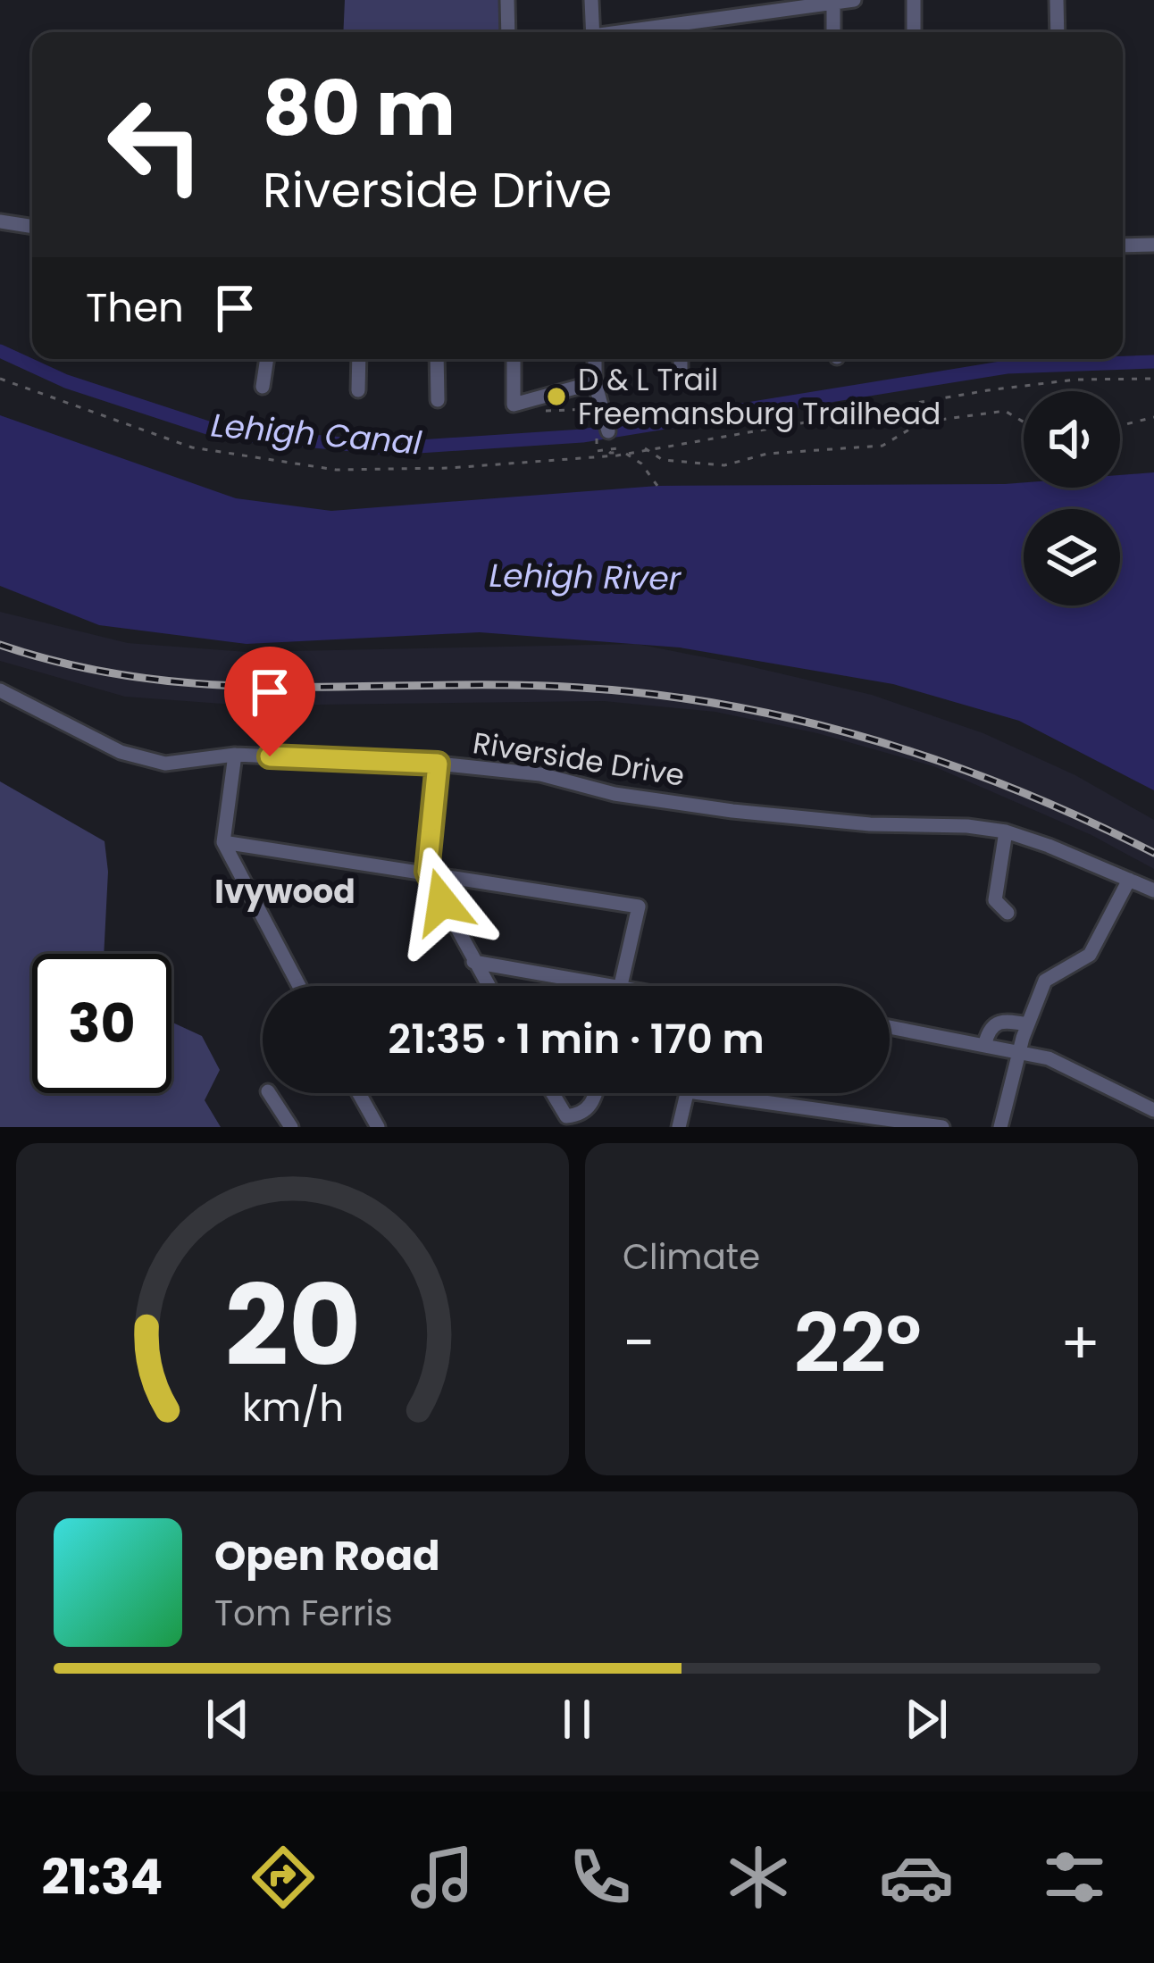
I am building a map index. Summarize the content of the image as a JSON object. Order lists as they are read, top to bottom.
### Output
{
  "streets": {
    "street": ["Riverside Drive"]
  },
  "districts": ["Ivywood"],
  "water": ["Lehigh Canal", "Lehigh River"],
  "places": ["D & L Trail Freemansburg Trailhead"],
  "page": {
    "turn": ["80 m", "Riverside Drive"],
    "then": "Then",
    "limit": "30",
    "trip": "21:35 · 1 min · 170 m",
    "tile": "Climate",
    "heat": ["−", "22°", "+"],
    "song": ["Open Road", "Tom Ferris"],
    "tabs": "21:34",
    "gauge": ["20", "km/h"]
  }
}
